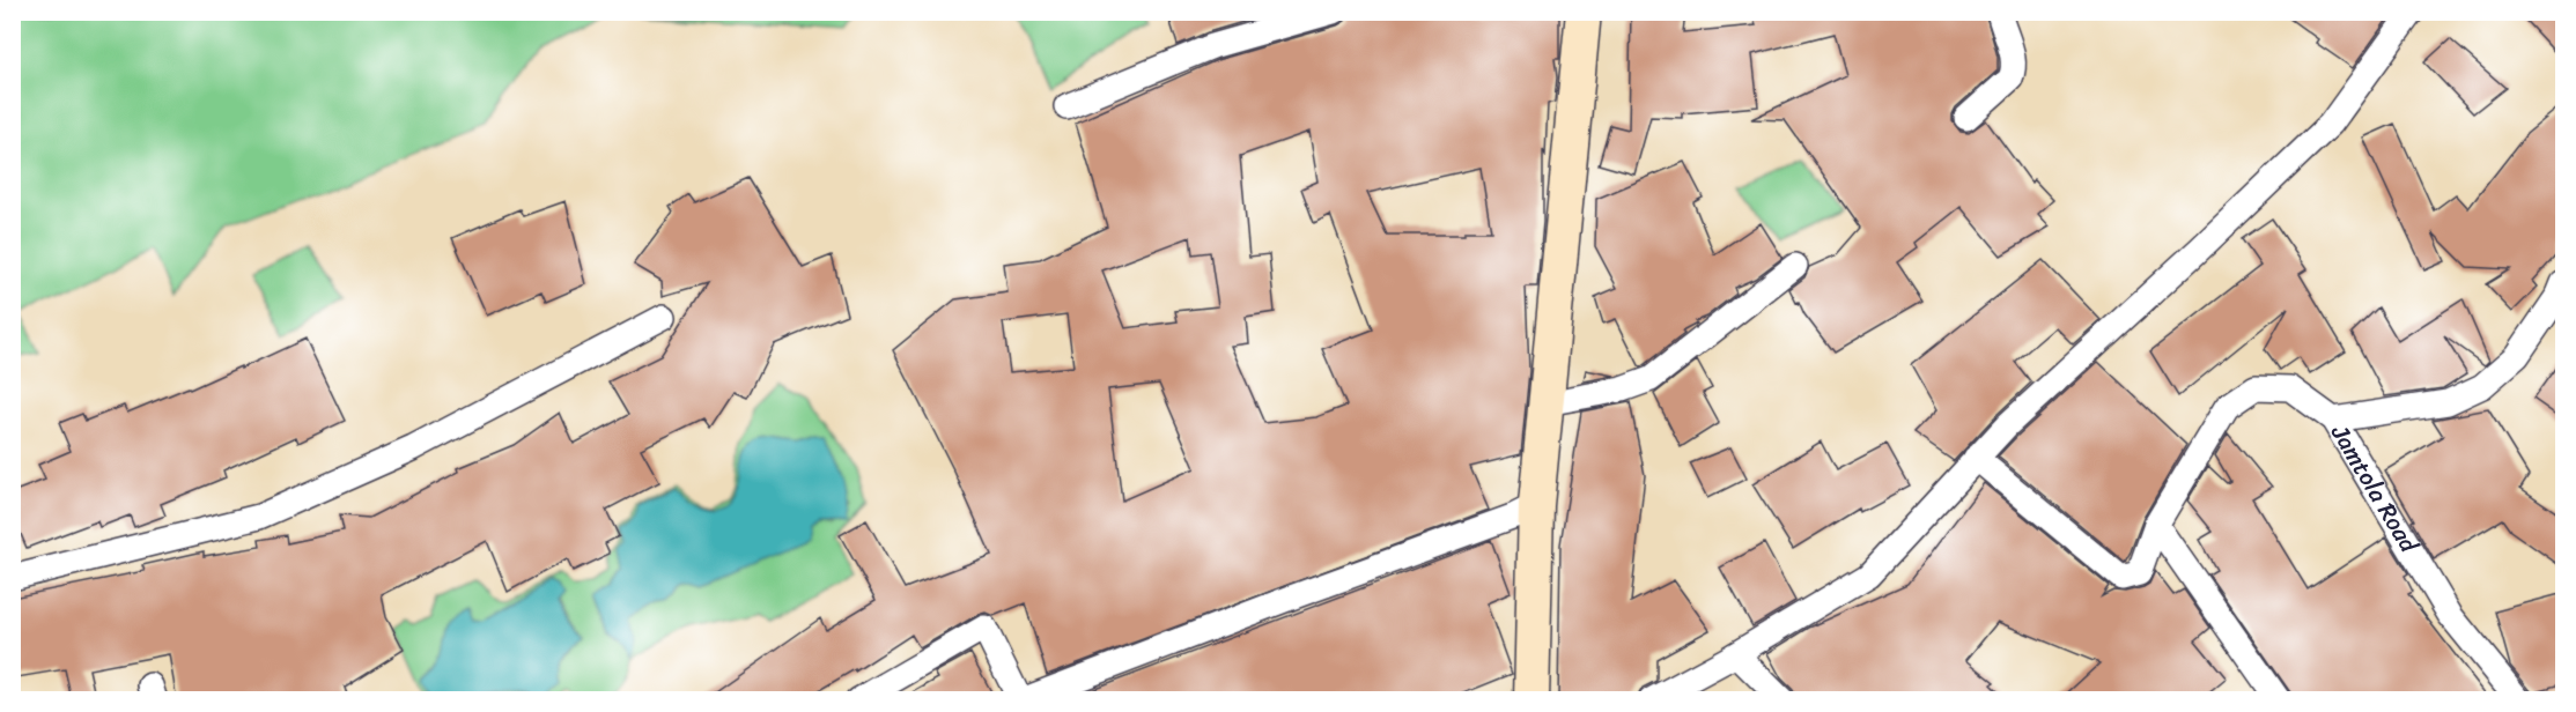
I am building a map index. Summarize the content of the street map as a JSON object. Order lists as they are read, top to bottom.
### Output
{
  "streets": {
    "street": ["Jamtola Road"]
  }
}
